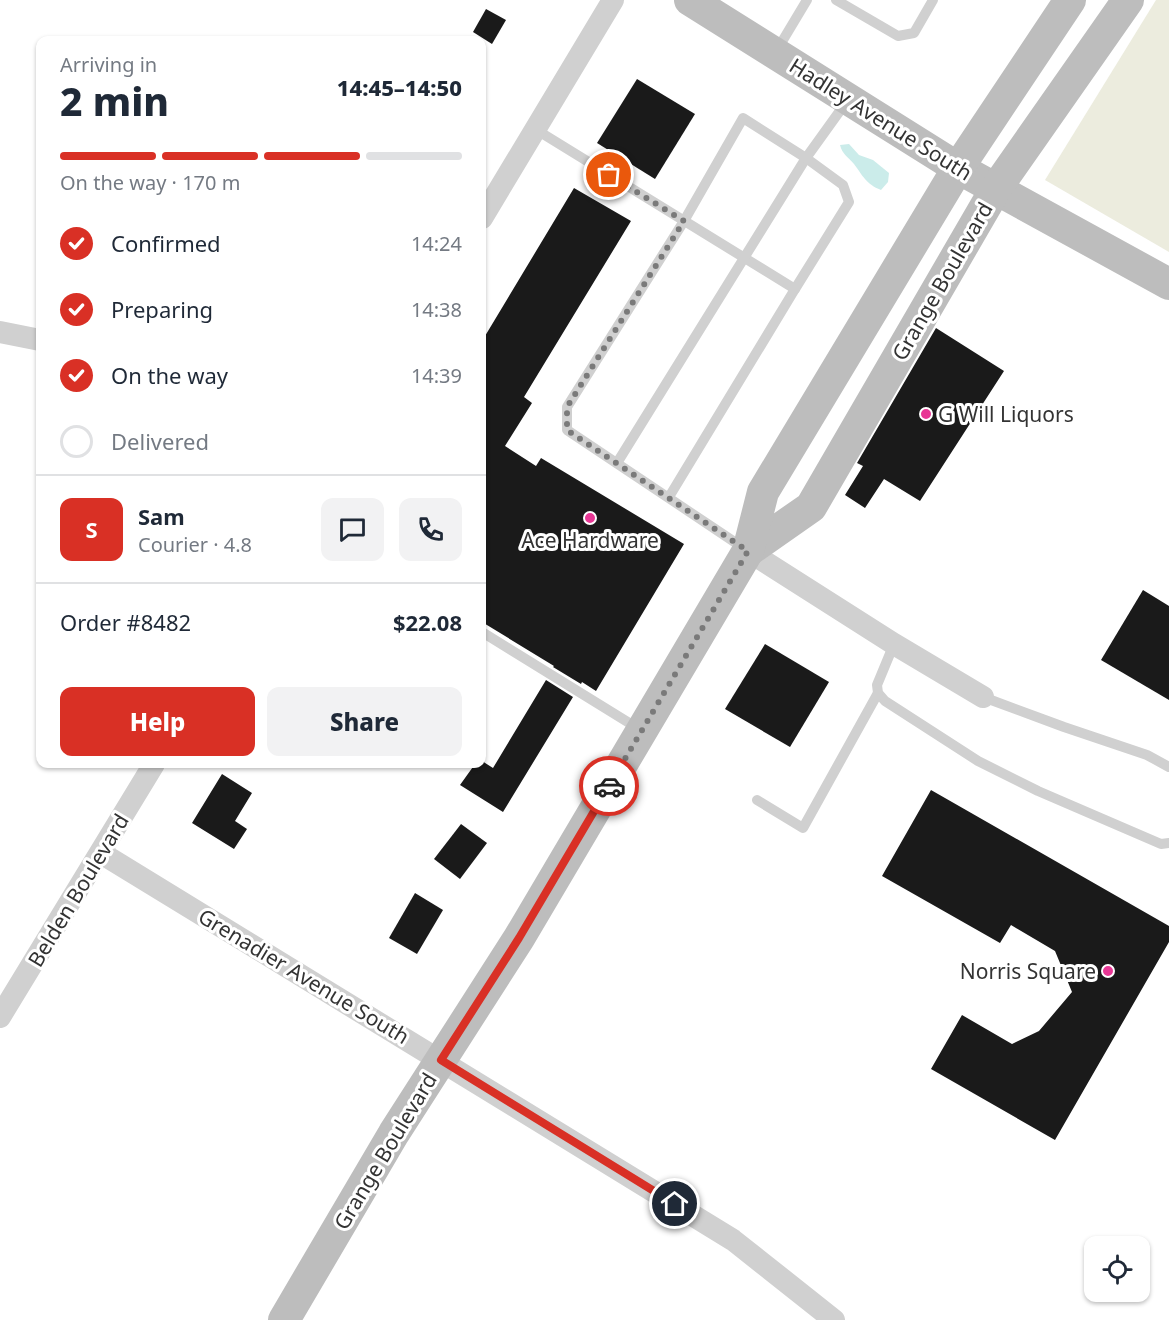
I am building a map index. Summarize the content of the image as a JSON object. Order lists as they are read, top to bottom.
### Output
{
  "streets": {
    "street": [
      "Hadley Avenue South",
      "Grange Boulevard",
      "Belden Boulevard",
      "Grenadier Avenue South"
    ]
  },
  "crossings": [
    ["Hadley Avenue South", "Grange Boulevard"],
    ["Grange Boulevard", "Grenadier Avenue South"],
    ["Belden Boulevard", "Grenadier Avenue South"]
  ],
  "places": ["G Will Liquors", "Ace Hardware", "Norris Square"],
  "page": {
    "heading": ["2 min", "Arriving in", "14:45–14:50"],
    "panel": [
      "Sam",
      "Courier · 4.8",
      "Order #8482",
      "$22.08"
    ],
    "bar": "On the way · 170 m",
    "list": [
      ["Confirmed", "14:24"],
      ["Preparing", "14:38"],
      ["On the way", "14:39"],
      "Delivered"
    ],
    "round": "S",
    "buttons": ["Help", "Share"]
  }
}
